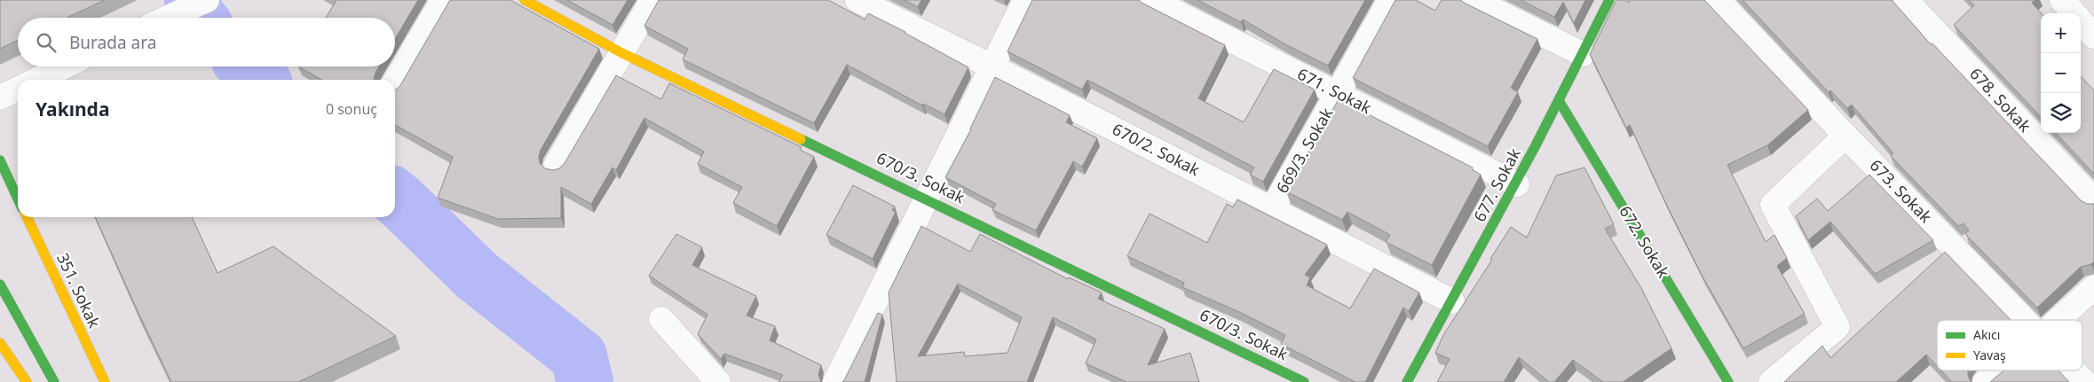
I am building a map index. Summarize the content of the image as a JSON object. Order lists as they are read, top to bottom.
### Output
{
  "streets": {
    "street": [
      "671. Sokak",
      "678. Sokak",
      "670/2. Sokak",
      "669/3. Sokak",
      "670/3. Sokak",
      "677. Sokak",
      "673. Sokak",
      "672. Sokak",
      "351. Sokak"
    ]
  },
  "crossings": [
    ["671. Sokak", "669/3. Sokak"],
    ["671. Sokak", "677. Sokak"],
    ["670/2. Sokak", "669/3. Sokak"],
    ["670/2. Sokak", "677. Sokak"],
    ["677. Sokak", "672. Sokak"]
  ],
  "legend": ["Akıcı", "Yavaş"],
  "page": {
    "map_buttons": ["+", "−"],
    "search": "Burada ara",
    "heading": ["Yakında", "0 sonuç"]
  }
}
